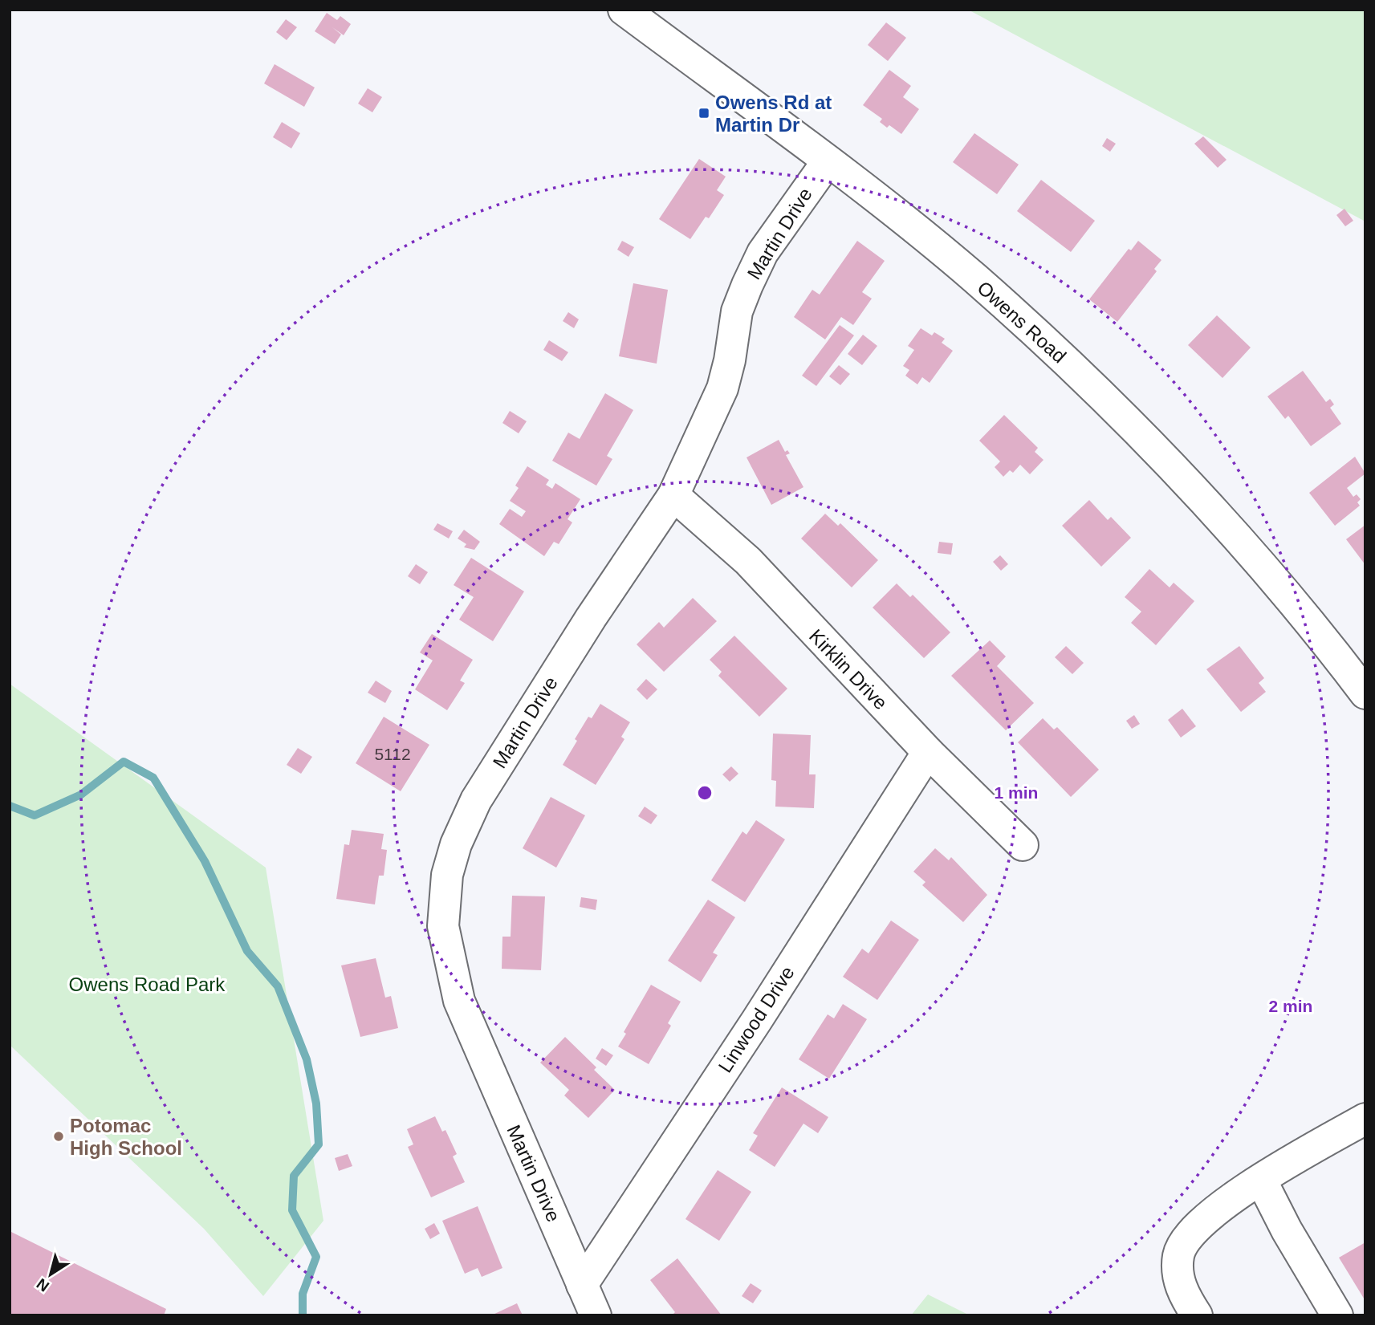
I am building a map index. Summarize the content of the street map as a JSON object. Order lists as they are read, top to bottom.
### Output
{
  "streets": {
    "street": [
      "Martin Drive",
      "Owens Road",
      "Kirklin Drive",
      "Linwood Drive"
    ]
  },
  "crossings": [
    ["Martin Drive", "Owens Road"],
    ["Martin Drive", "Kirklin Drive"],
    ["Martin Drive", "Linwood Drive"],
    ["Kirklin Drive", "Linwood Drive"]
  ],
  "parks": ["Owens Road Park"],
  "places": {
    "transit": ["Owens Rd at Martin Dr"],
    "other": ["Potomac High School"]
  },
  "house_numbers": ["5112"],
  "north": "bottom left",
  "rings": ["1 min", "2 min"]
}
